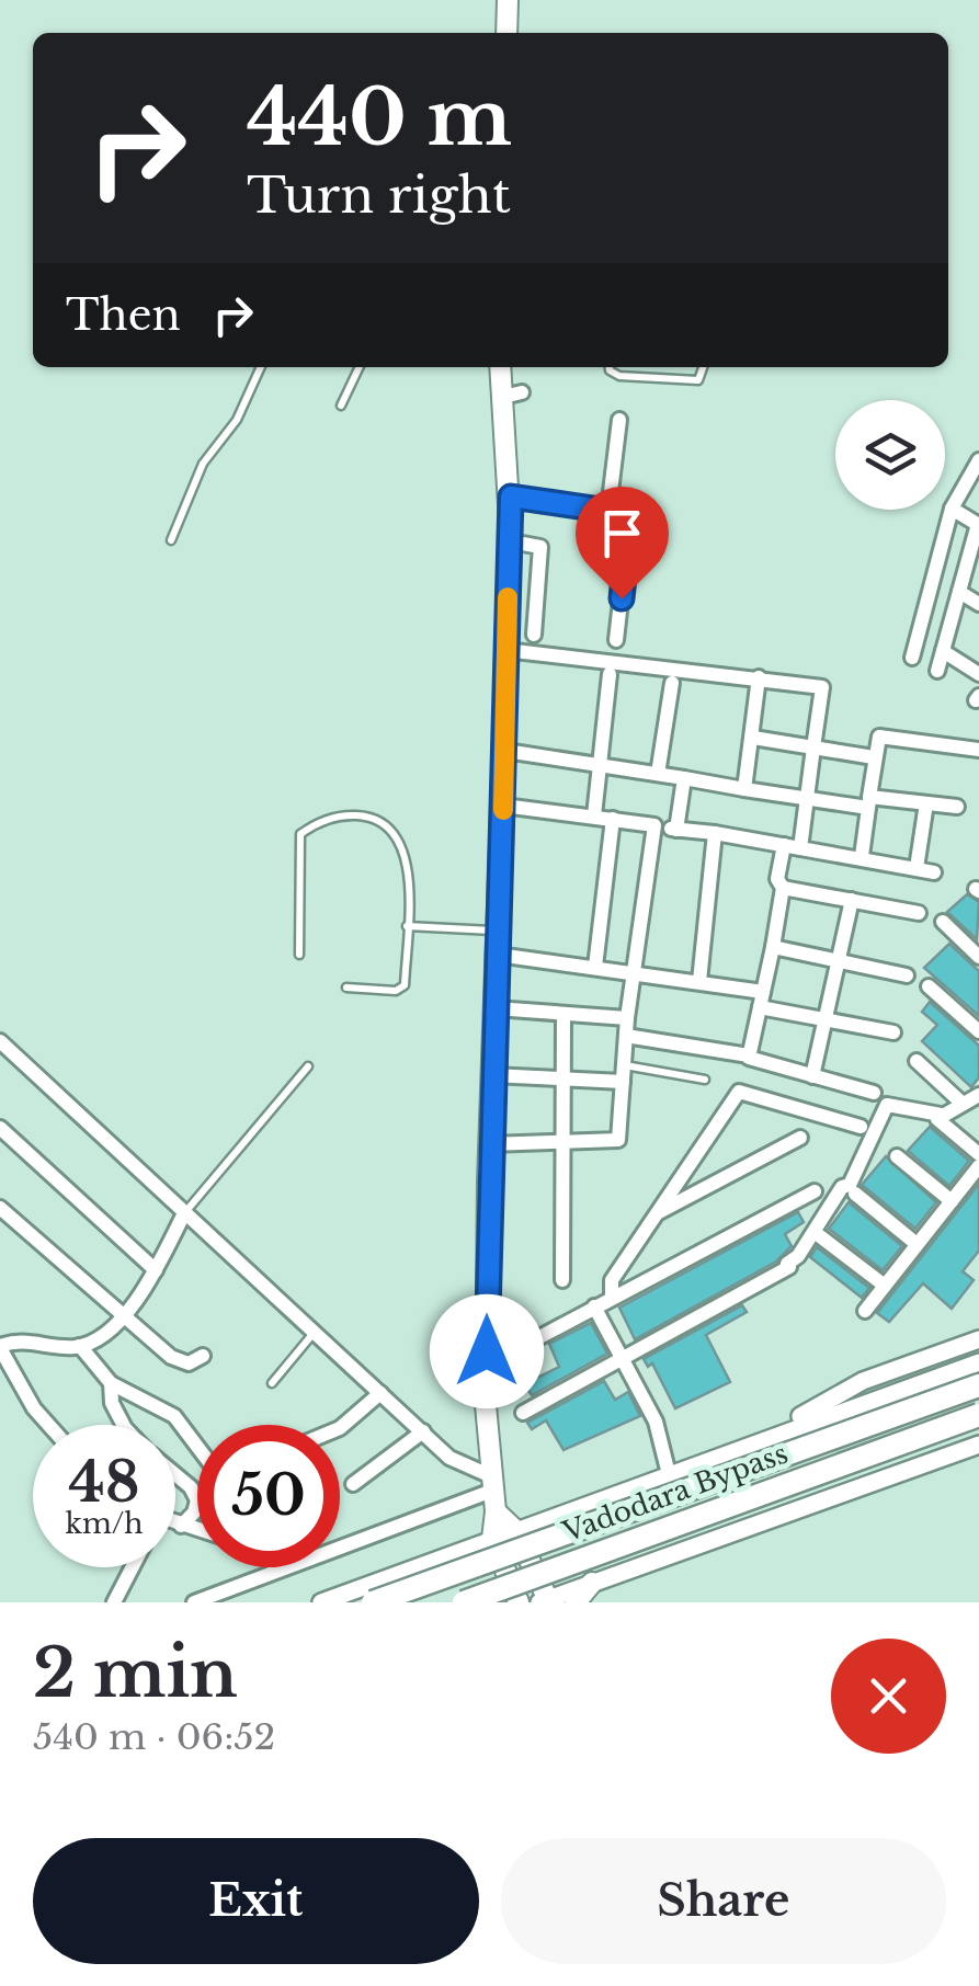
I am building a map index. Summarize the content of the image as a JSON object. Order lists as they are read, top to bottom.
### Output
{
  "streets": {
    "highway": ["Vadodara Bypass"]
  },
  "page": {
    "turn": ["440 m", "Turn right"],
    "then": "Then",
    "speed": "48 km/h",
    "limit": "50",
    "heading": ["2 min", "540 m · 06:52"],
    "buttons": ["Exit", "Share"]
  }
}
